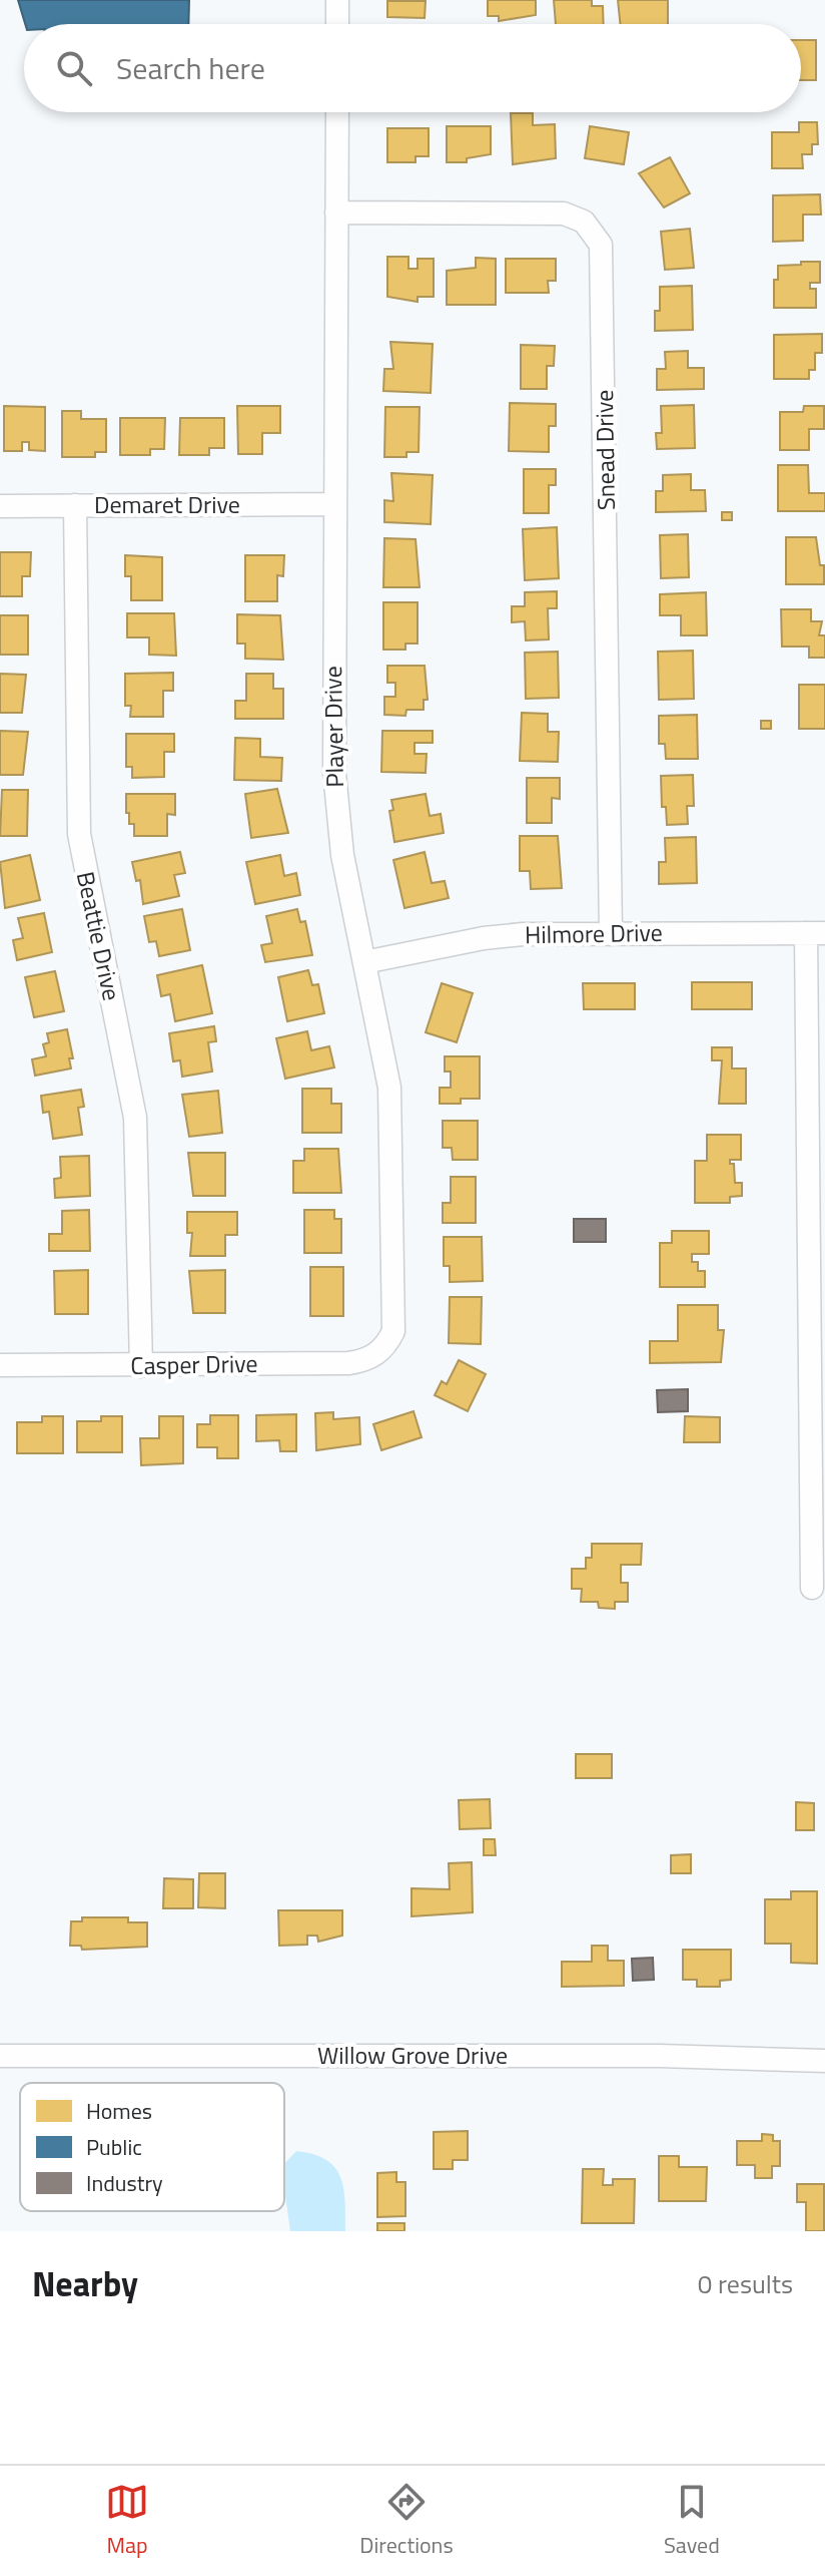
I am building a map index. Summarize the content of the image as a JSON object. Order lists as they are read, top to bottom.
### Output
{
  "streets": {
    "street": [
      "Snead Drive",
      "Demaret Drive",
      "Player Drive",
      "Hilmore Drive",
      "Beattie Drive",
      "Casper Drive",
      "Willow Grove Drive"
    ]
  },
  "crossings": [
    ["Snead Drive", "Player Drive"],
    ["Snead Drive", "Hilmore Drive"],
    ["Demaret Drive", "Player Drive"],
    ["Demaret Drive", "Beattie Drive"],
    ["Player Drive", "Hilmore Drive"],
    ["Player Drive", "Casper Drive"],
    ["Beattie Drive", "Casper Drive"]
  ],
  "legend": ["Homes", "Public", "Industry"],
  "page": {
    "search": "Search here",
    "heading": ["Nearby", "0 results"],
    "nav": ["Map", "Directions", "Saved"]
  }
}
